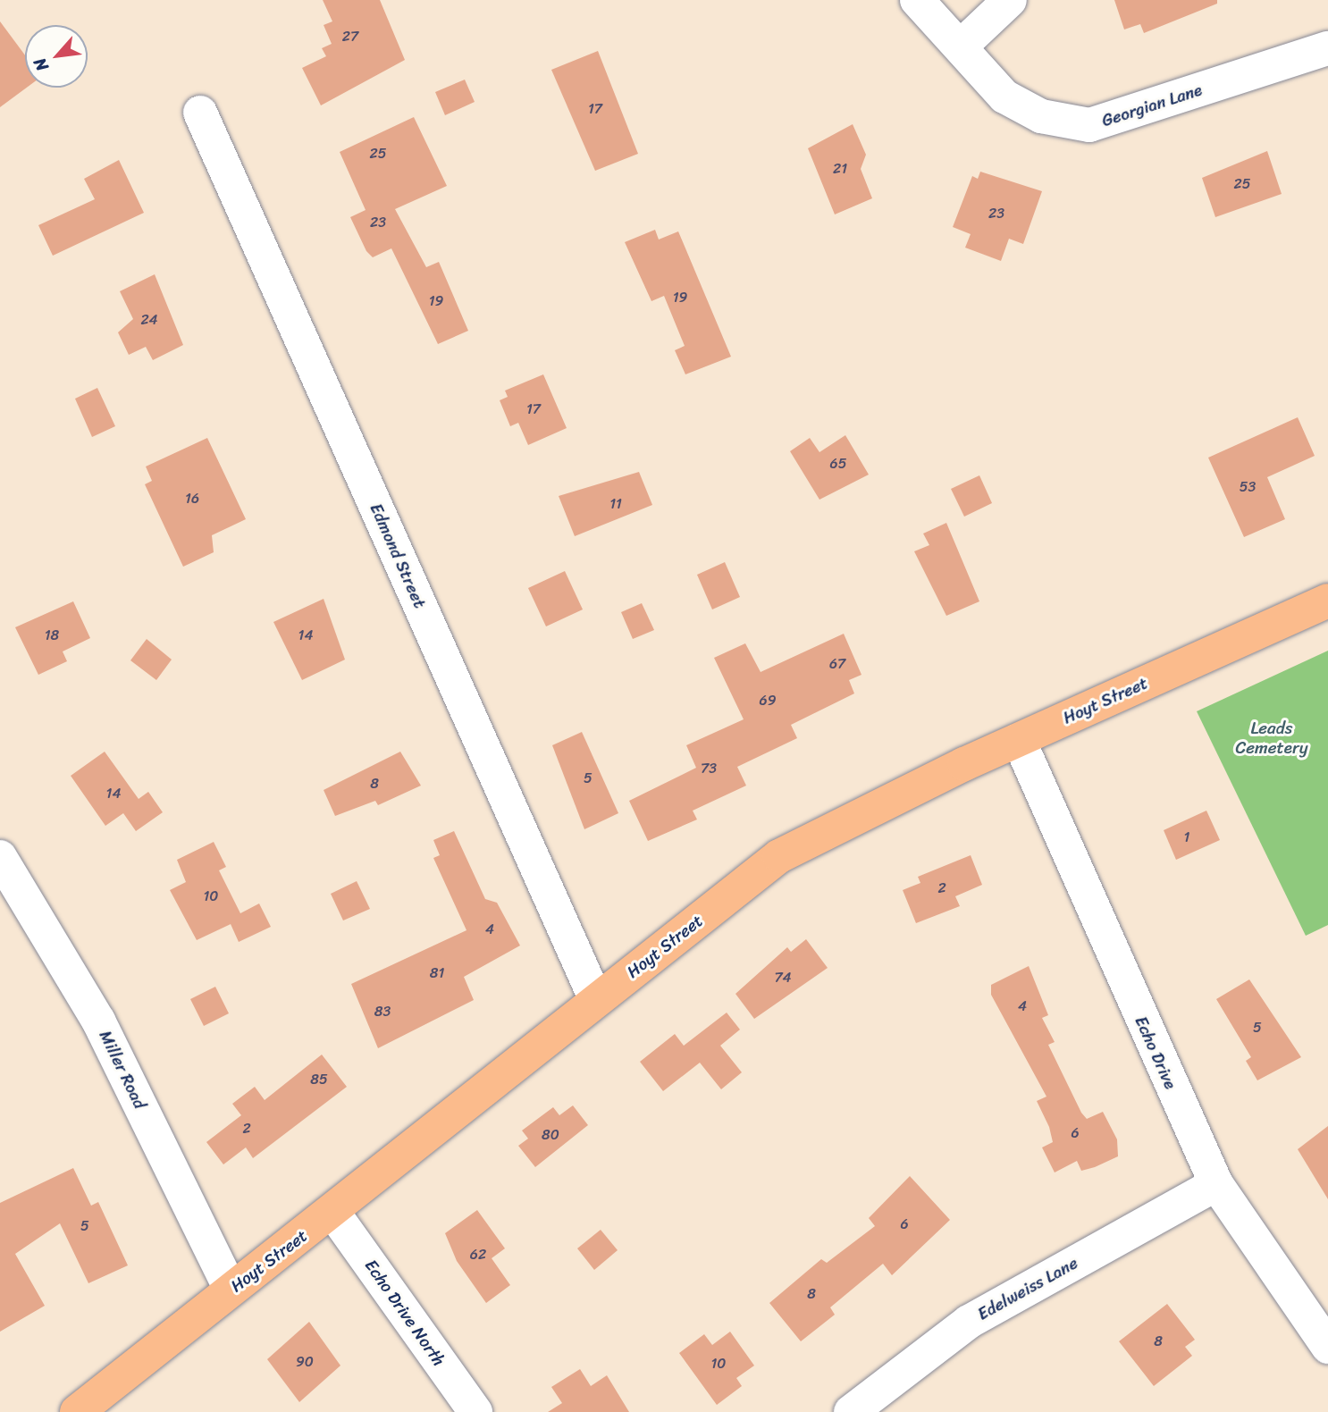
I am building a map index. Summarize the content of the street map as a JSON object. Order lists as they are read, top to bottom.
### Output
{
  "streets": {
    "main road": ["Hoyt Street"],
    "street": [
      "Georgian Lane",
      "Edmond Street",
      "Echo Drive",
      "Miller Road",
      "Edelweiss Lane",
      "Echo Drive North"
    ]
  },
  "crossings": [
    ["Edmond Street", "Hoyt Street"],
    ["Hoyt Street", "Echo Drive"],
    ["Hoyt Street", "Miller Road"],
    ["Hoyt Street", "Echo Drive North"],
    ["Echo Drive", "Edelweiss Lane"]
  ],
  "parks": ["Leads Cemetery"],
  "house_numbers": [
    "27",
    "17",
    "25",
    "21",
    "25",
    "23",
    "23",
    "19",
    "19",
    "24",
    "17",
    "65",
    "53",
    "16",
    "11",
    "18",
    "14",
    "67",
    "69",
    "73",
    "5",
    "8",
    "14",
    "1",
    "2",
    "10",
    "4",
    "81",
    "74",
    "4",
    "83",
    "5",
    "85",
    "2",
    "6",
    "80",
    "6",
    "5",
    "62",
    "8",
    "8",
    "90",
    "10"
  ],
  "north": "bottom left"
}
